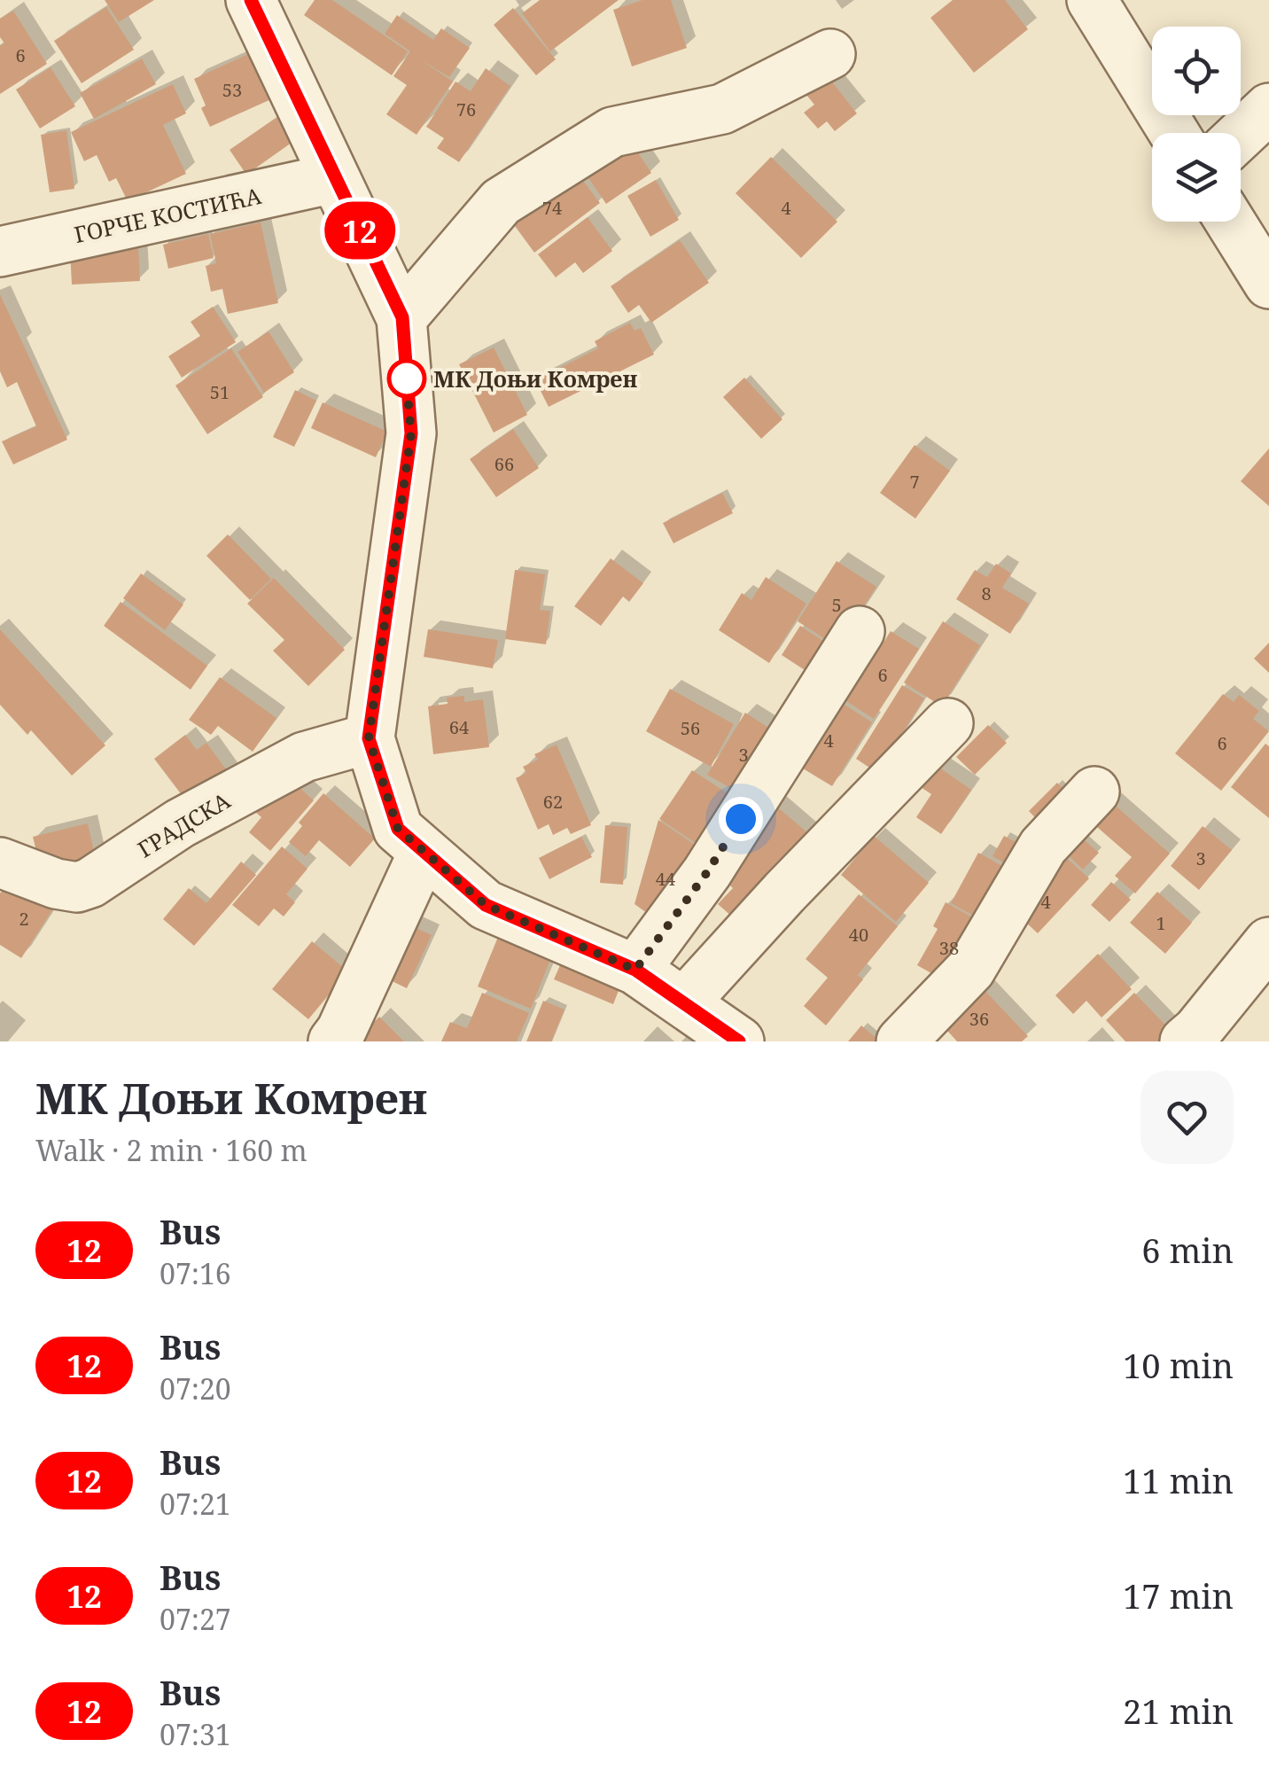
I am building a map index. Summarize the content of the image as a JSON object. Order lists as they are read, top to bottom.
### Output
{
  "streets": {
    "street": ["ГОРЧЕ КОСТИЋА", "ГРАДСКА"]
  },
  "places": ["МК Доњи Комрен"],
  "lines": ["bus line 12"],
  "house_numbers": [
    "6",
    "53",
    "76",
    "74",
    "4",
    "51",
    "66",
    "7",
    "8",
    "5",
    "6",
    "64",
    "56",
    "4",
    "6",
    "3",
    "62",
    "3",
    "44",
    "4",
    "2",
    "1",
    "40",
    "38",
    "36"
  ],
  "page": {
    "on_map": "12",
    "heading": ["МК Доњи Комрен", "Walk · 2 min · 160 m"],
    "list": [
      {
        "mark": "12",
        "name": "Bus",
        "note": "07:16",
        "value": "6 min"
      },
      {
        "mark": "12",
        "name": "Bus",
        "note": "07:20",
        "value": "10 min"
      },
      {
        "mark": "12",
        "name": "Bus",
        "note": "07:21",
        "value": "11 min"
      },
      {
        "mark": "12",
        "name": "Bus",
        "note": "07:27",
        "value": "17 min"
      },
      {
        "mark": "12",
        "name": "Bus",
        "note": "07:31",
        "value": "21 min"
      }
    ]
  }
}
